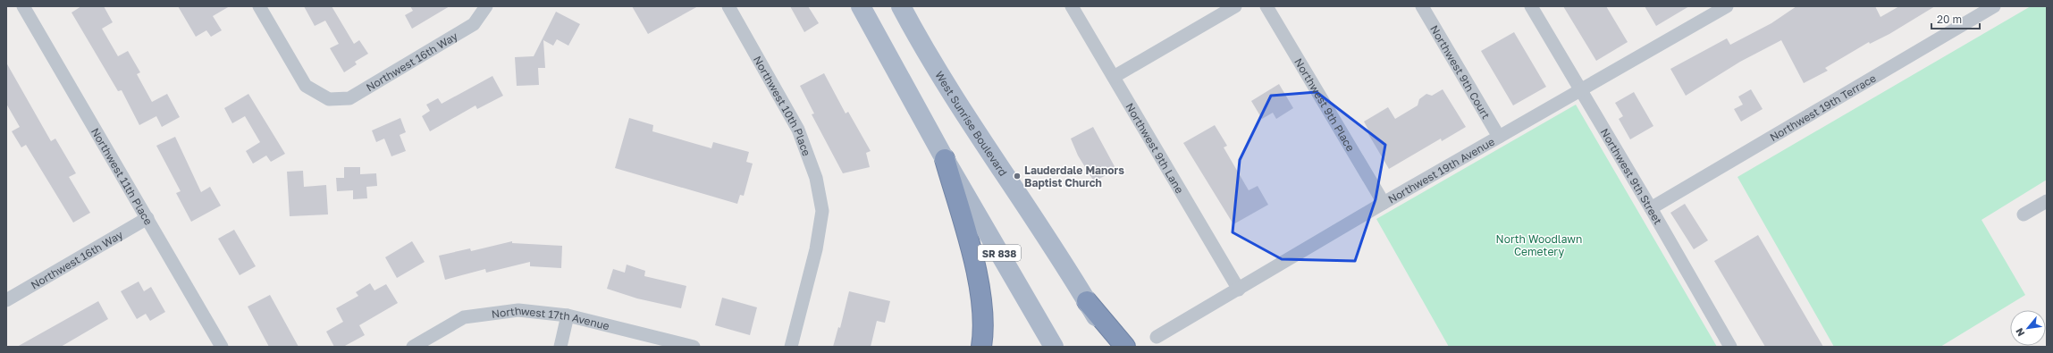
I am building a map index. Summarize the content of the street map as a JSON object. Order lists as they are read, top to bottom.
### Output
{
  "streets": {
    "main road": ["West Sunrise Boulevard", "SR 838"],
    "street": [
      "Northwest 16th Way",
      "Northwest 9th Court",
      "Northwest 9th Place",
      "Northwest 10th Place",
      "Northwest 19th Terrace",
      "Northwest 9th Lane",
      "Northwest 19th Avenue",
      "Northwest 11th Place",
      "Northwest 9th Street",
      "Northwest 17th Avenue"
    ]
  },
  "crossings": [
    ["Northwest 16th Way", "Northwest 11th Place"],
    ["Northwest 9th Court", "Northwest 19th Avenue"],
    ["Northwest 9th Place", "Northwest 19th Avenue"],
    ["Northwest 19th Terrace", "Northwest 9th Street"],
    ["Northwest 9th Lane", "Northwest 19th Avenue"],
    ["Northwest 19th Avenue", "Northwest 9th Street"]
  ],
  "parks": ["North Woodlawn Cemetery"],
  "places": ["Lauderdale Manors Baptist Church"],
  "scale_bar": "20 m",
  "north": "bottom left"
}
